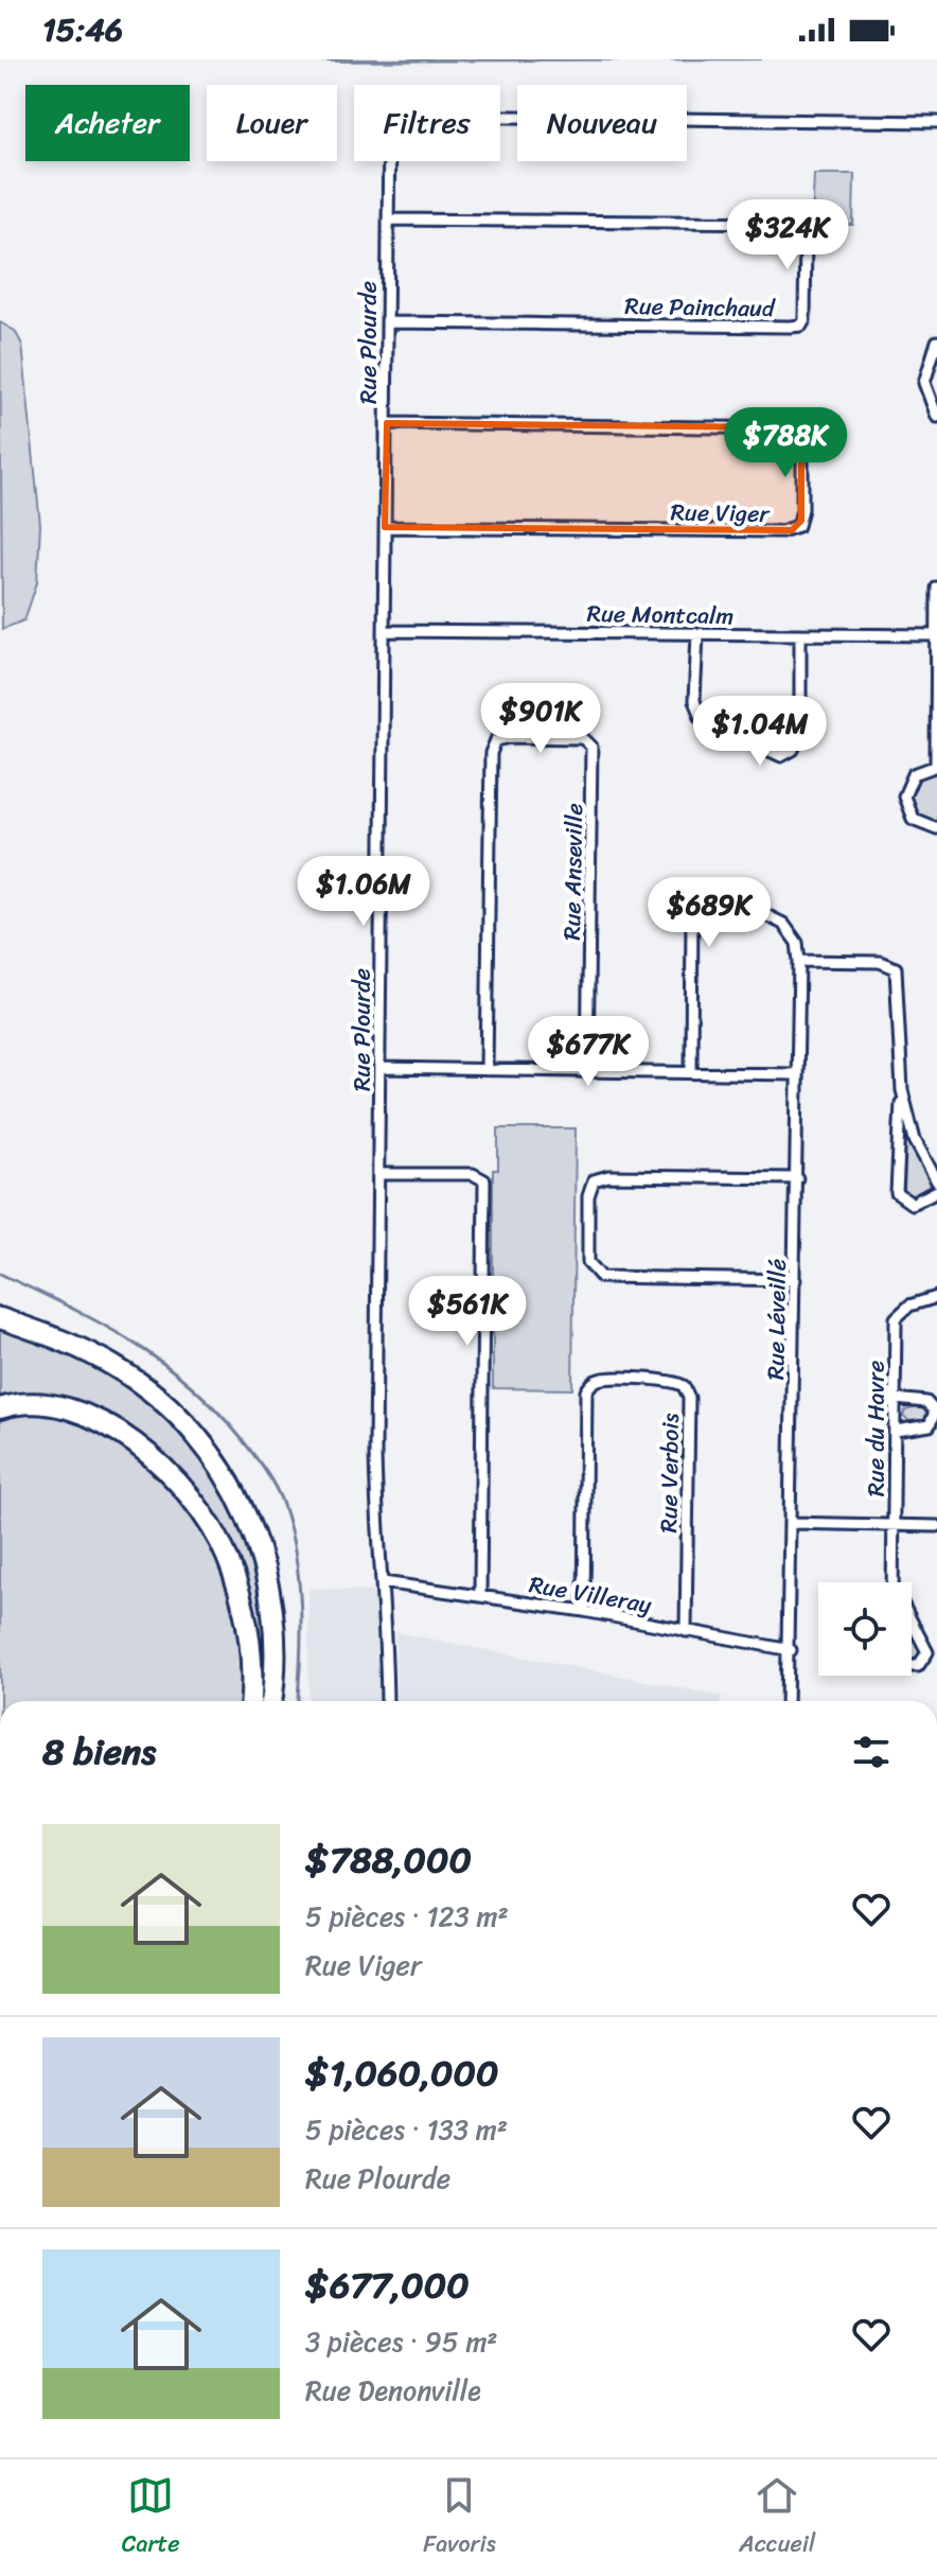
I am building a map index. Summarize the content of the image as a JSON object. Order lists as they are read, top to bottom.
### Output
{
  "streets": {
    "street": [
      "Rue Painchaud",
      "Rue Plourde",
      "Rue Viger",
      "Rue Montcalm",
      "Rue Anseville",
      "Rue Léveillé",
      "Rue du Havre",
      "Rue Verbois",
      "Rue Villeray"
    ]
  },
  "crossings": [
    ["Rue Painchaud", "Rue Plourde"],
    ["Rue Plourde", "Rue Viger"],
    ["Rue Plourde", "Rue Montcalm"],
    ["Rue Plourde", "Rue Villeray"],
    ["Rue Léveillé", "Rue Villeray"],
    ["Rue Verbois", "Rue Villeray"]
  ],
  "page": {
    "status": "15:46",
    "chip": [
      "Acheter",
      "Louer",
      "Filtres",
      "Nouveau"
    ],
    "price": [
      "$324K",
      "$788K",
      "$901K",
      "$1.04M",
      "$1.06M",
      "$689K",
      "$677K",
      "$561K"
    ],
    "heading": "8 biens",
    "list": [
      {
        "name": "$788,000",
        "note": "5 pièces · 123 m² · Rue Viger"
      },
      {
        "name": "$1,060,000",
        "note": "5 pièces · 133 m² · Rue Plourde"
      },
      {
        "name": "$677,000",
        "note": "3 pièces · 95 m² · Rue Denonville"
      }
    ],
    "tabs": ["Carte", "Favoris", "Accueil"]
  }
}
